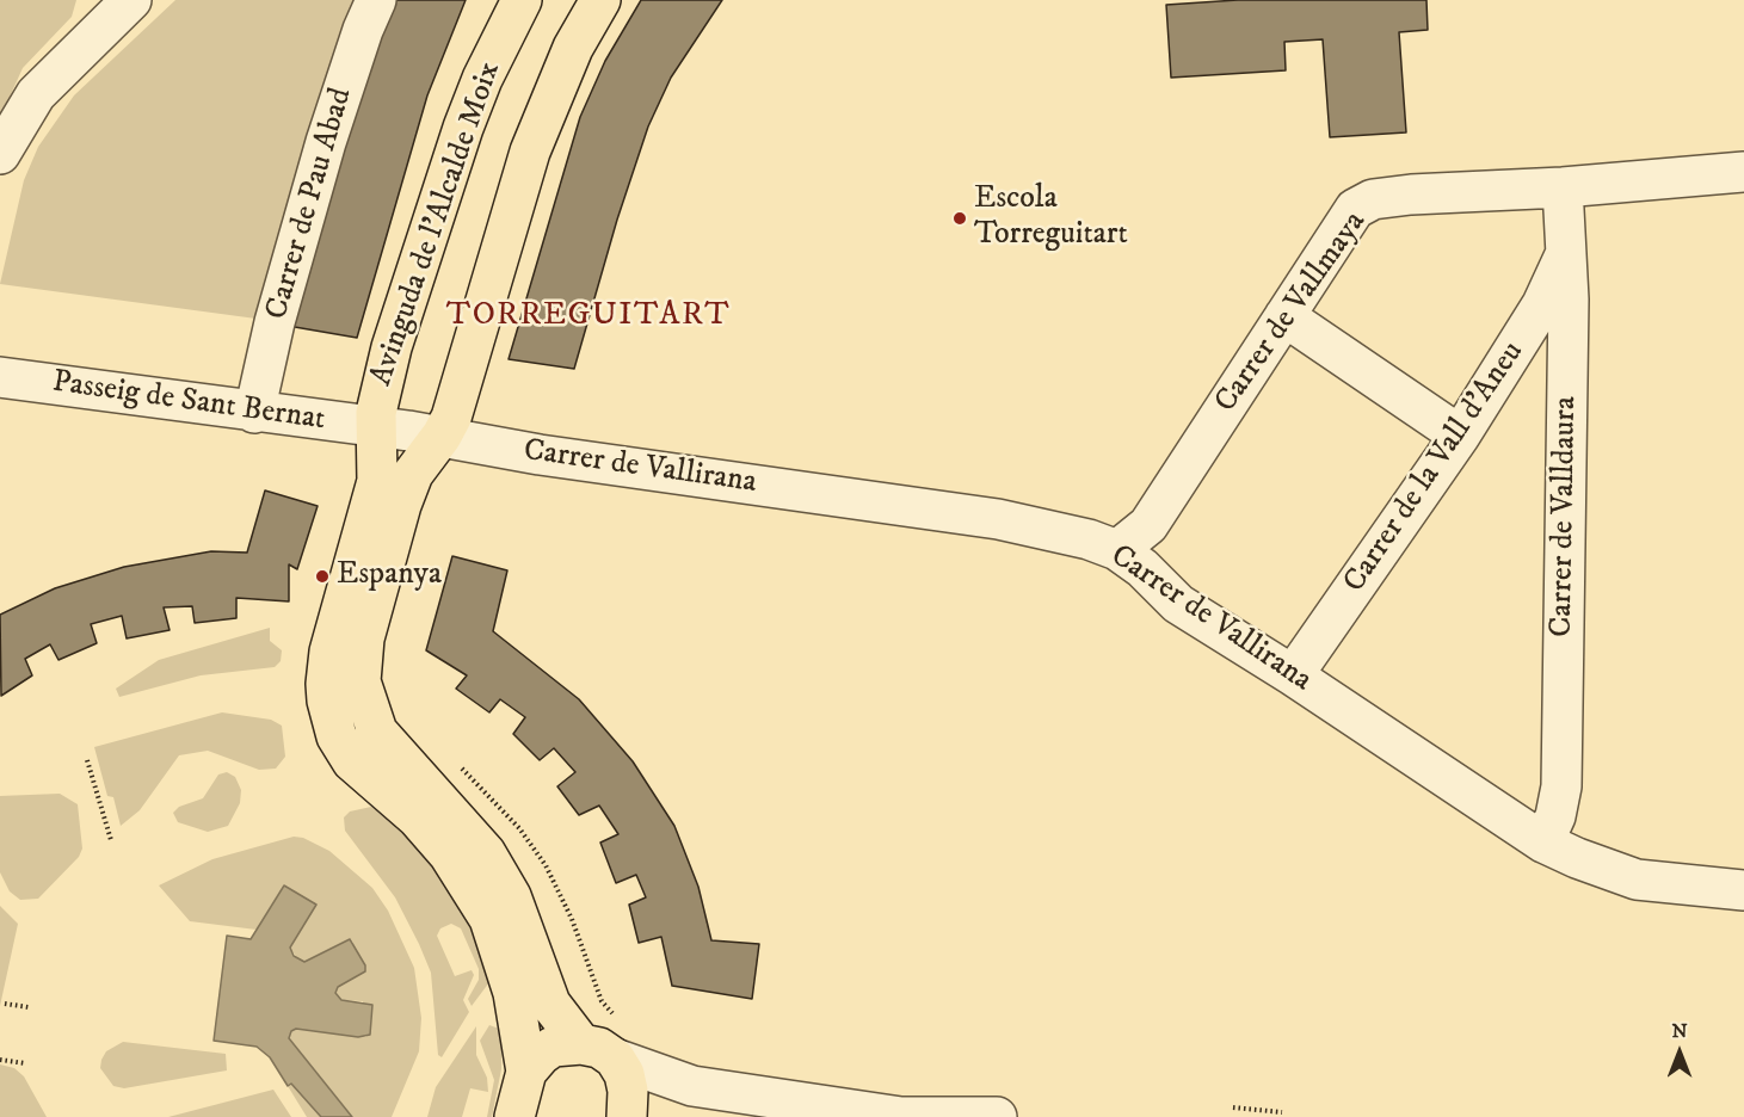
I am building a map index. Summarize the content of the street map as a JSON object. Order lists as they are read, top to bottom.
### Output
{
  "streets": {
    "main road": ["Avinguda de l'Alcalde Moix"],
    "street": [
      "Carrer de Pau Abad",
      "Carrer de Vallmaya",
      "Passeig de Sant Bernat",
      "Carrer de Vallirana",
      "Carrer de la Vall d'Aneu",
      "Carrer de Valldaura"
    ]
  },
  "crossings": [
    ["Carrer de Pau Abad", "Passeig de Sant Bernat"],
    ["Avinguda de l'Alcalde Moix", "Passeig de Sant Bernat"],
    ["Avinguda de l'Alcalde Moix", "Carrer de Vallirana"],
    ["Carrer de Vallmaya", "Carrer de Vallirana"],
    ["Carrer de Vallmaya", "Carrer de Valldaura"],
    ["Passeig de Sant Bernat", "Carrer de Vallirana"],
    ["Carrer de Vallirana", "Carrer de la Vall d'Aneu"],
    ["Carrer de Vallirana", "Carrer de Valldaura"],
    ["Carrer de la Vall d'Aneu", "Carrer de Valldaura"]
  ],
  "districts": ["TORREGUITART"],
  "places": ["Escola Torreguitart", "Espanya"],
  "north": "top"
}
